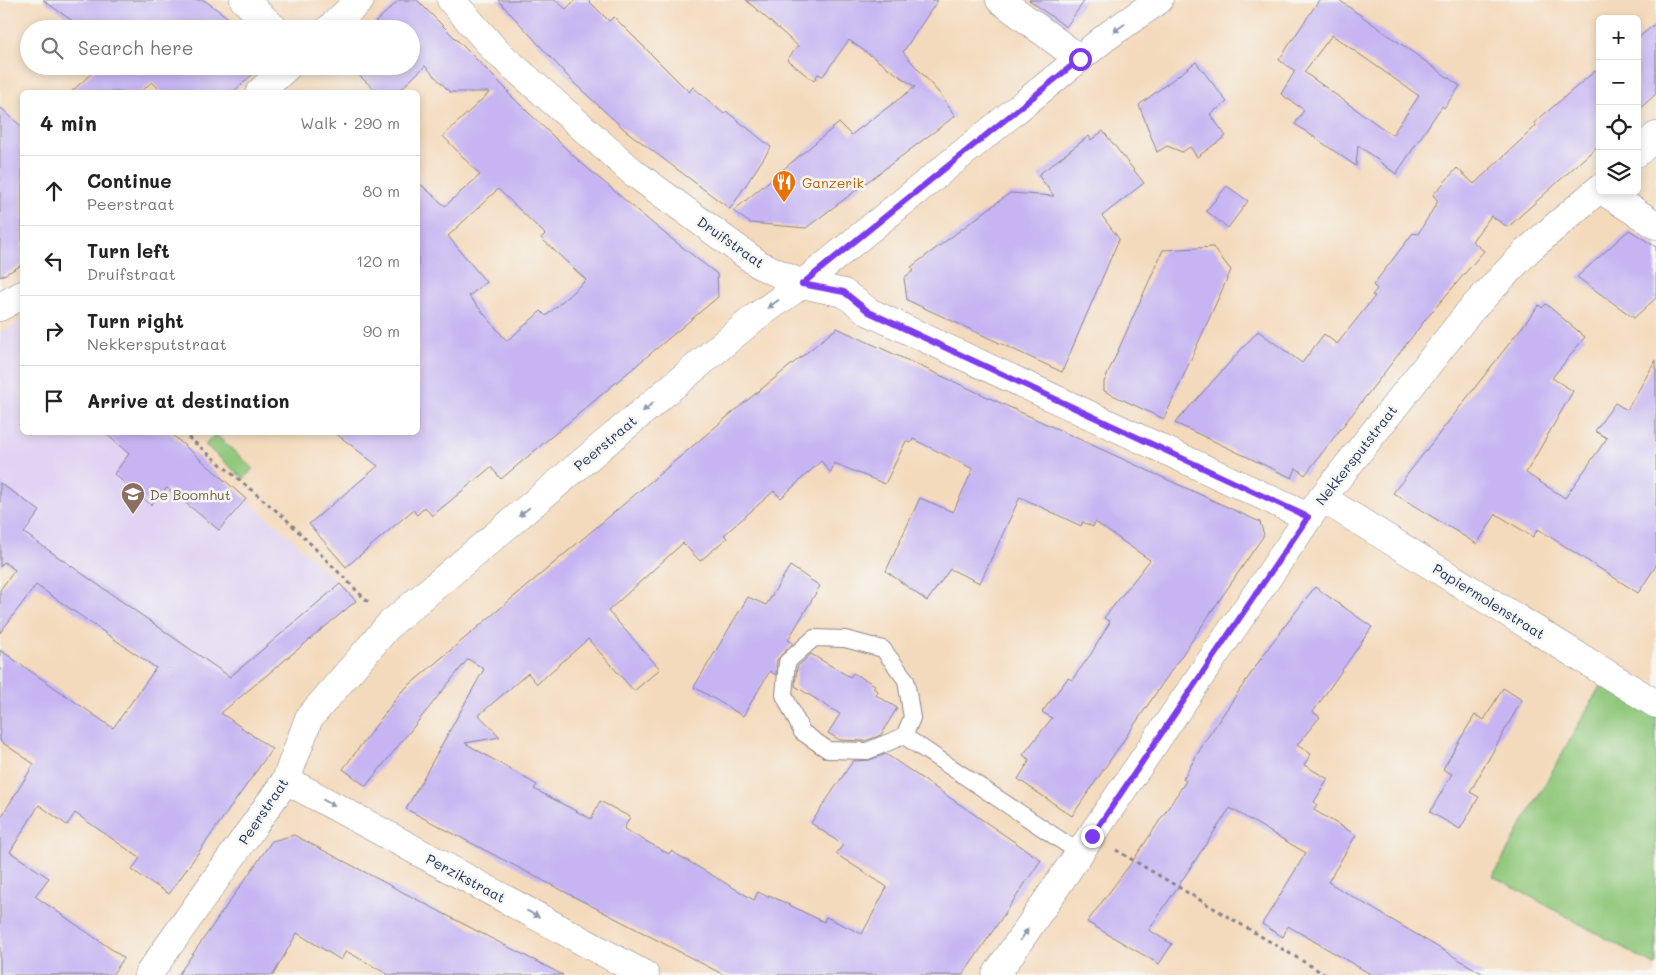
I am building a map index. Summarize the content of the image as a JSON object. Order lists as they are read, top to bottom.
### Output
{
  "streets": {
    "street": [
      "Druifstraat",
      "Peerstraat",
      "Nekkersputstraat",
      "Papiermolenstraat",
      "Perzikstraat"
    ]
  },
  "crossings": [
    ["Druifstraat", "Peerstraat"],
    ["Druifstraat", "Nekkersputstraat"],
    ["Druifstraat", "Papiermolenstraat"],
    ["Peerstraat", "Perzikstraat"],
    ["Nekkersputstraat", "Papiermolenstraat"]
  ],
  "one_way": ["Peerstraat", "Perzikstraat"],
  "places": {
    "restaurant": ["Ganzerik"],
    "school or university": ["De Boomhut"]
  },
  "page": {
    "map_buttons": ["+", "−"],
    "search": "Search here",
    "heading": ["4 min", "Walk · 290 m"],
    "list": [
      ["Continue", "Peerstraat", "80 m"],
      ["Turn left", "Druifstraat", "120 m"],
      ["Turn right", "Nekkersputstraat", "90 m"],
      "Arrive at destination"
    ]
  }
}
